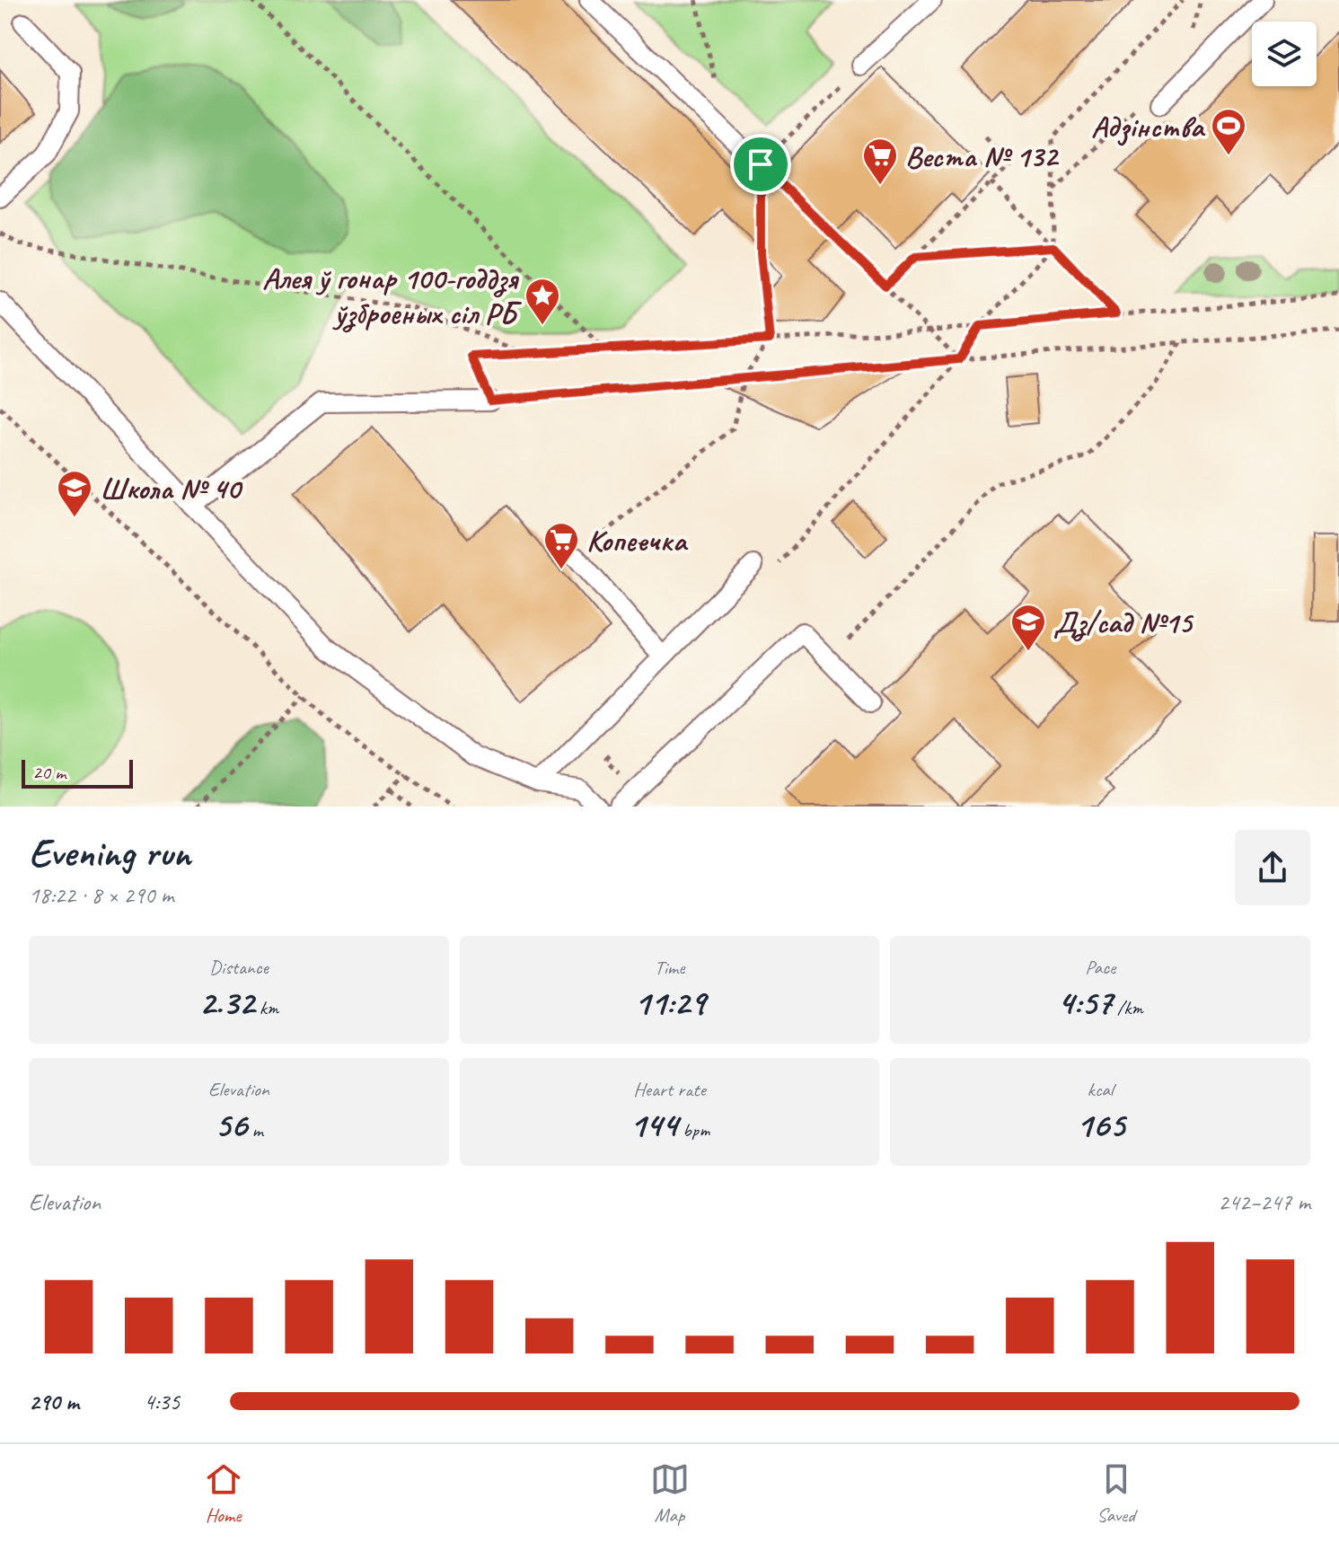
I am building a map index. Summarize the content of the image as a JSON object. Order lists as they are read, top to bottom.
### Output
{
  "places": {
    "sports": ["Адзінства"],
    "supermarket": ["Веста № 132", "Копеечка"],
    "place": ["Алея ў гонар 100-годдзя ўзброеных сіл РБ"],
    "school or university": ["Школа № 40", "Дз/сад №15"]
  },
  "scale_bar": "20 m",
  "page": {
    "scale": "20 m",
    "heading": ["Evening run", "18:22 · 8 × 290 m"],
    "stats": [
      ["Distance", "2.32 km"],
      ["Time", "11:29"],
      ["Pace", "4:57 /km"],
      ["Elevation", "56 m"],
      ["Heart rate", "144 bpm"],
      ["kcal", "165"]
    ],
    "chart": ["Elevation", "242–247 m"],
    "list": [
      {
        "name": "290 m",
        "note": "4:35"
      }
    ],
    "tabs": ["Home", "Map", "Saved"]
  }
}
